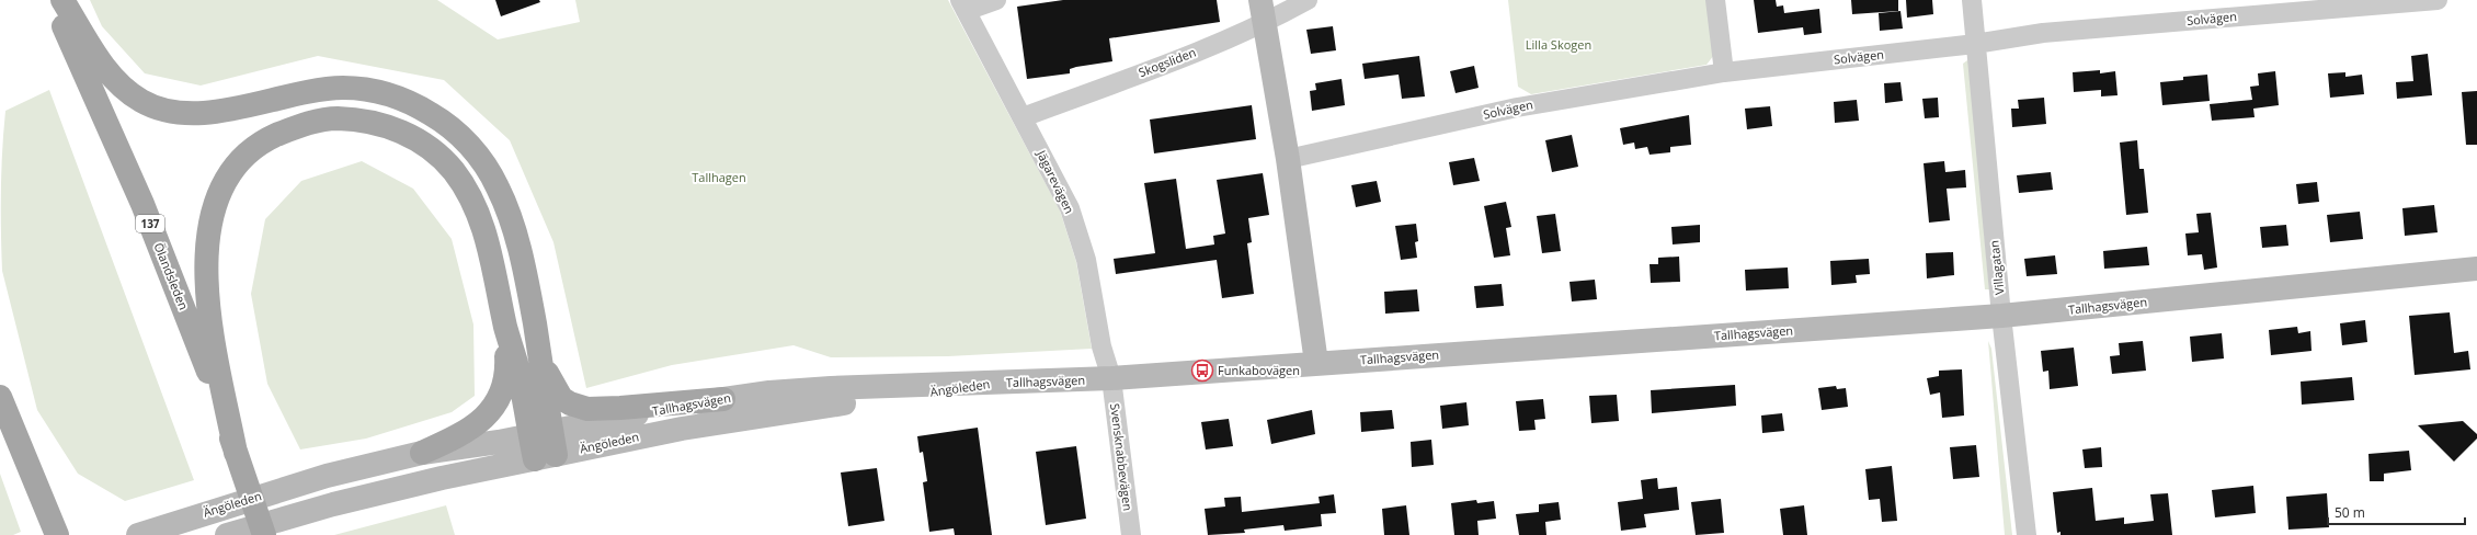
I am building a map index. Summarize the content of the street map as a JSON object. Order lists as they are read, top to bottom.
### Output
{
  "streets": {
    "main road": [
      "137",
      "Ölandsleden",
      "Tallhagsvägen",
      "Ängöleden"
    ],
    "street": [
      "Solvägen",
      "Skogsliden",
      "Jägarevägen",
      "Villagatan",
      "Svensknabbevägen"
    ]
  },
  "crossings": [
    ["Solvägen", "Villagatan"],
    ["Skogsliden", "Jägarevägen"],
    ["Jägarevägen", "Tallhagsvägen"],
    ["Jägarevägen", "Svensknabbevägen"],
    ["Villagatan", "Tallhagsvägen"],
    ["Tallhagsvägen", "Ängöleden"],
    ["Tallhagsvägen", "Svensknabbevägen"]
  ],
  "parks": ["Lilla Skogen", "Tallhagen"],
  "places": {
    "bus stop": ["Funkabovägen"]
  },
  "scale_bar": "50 m"
}
